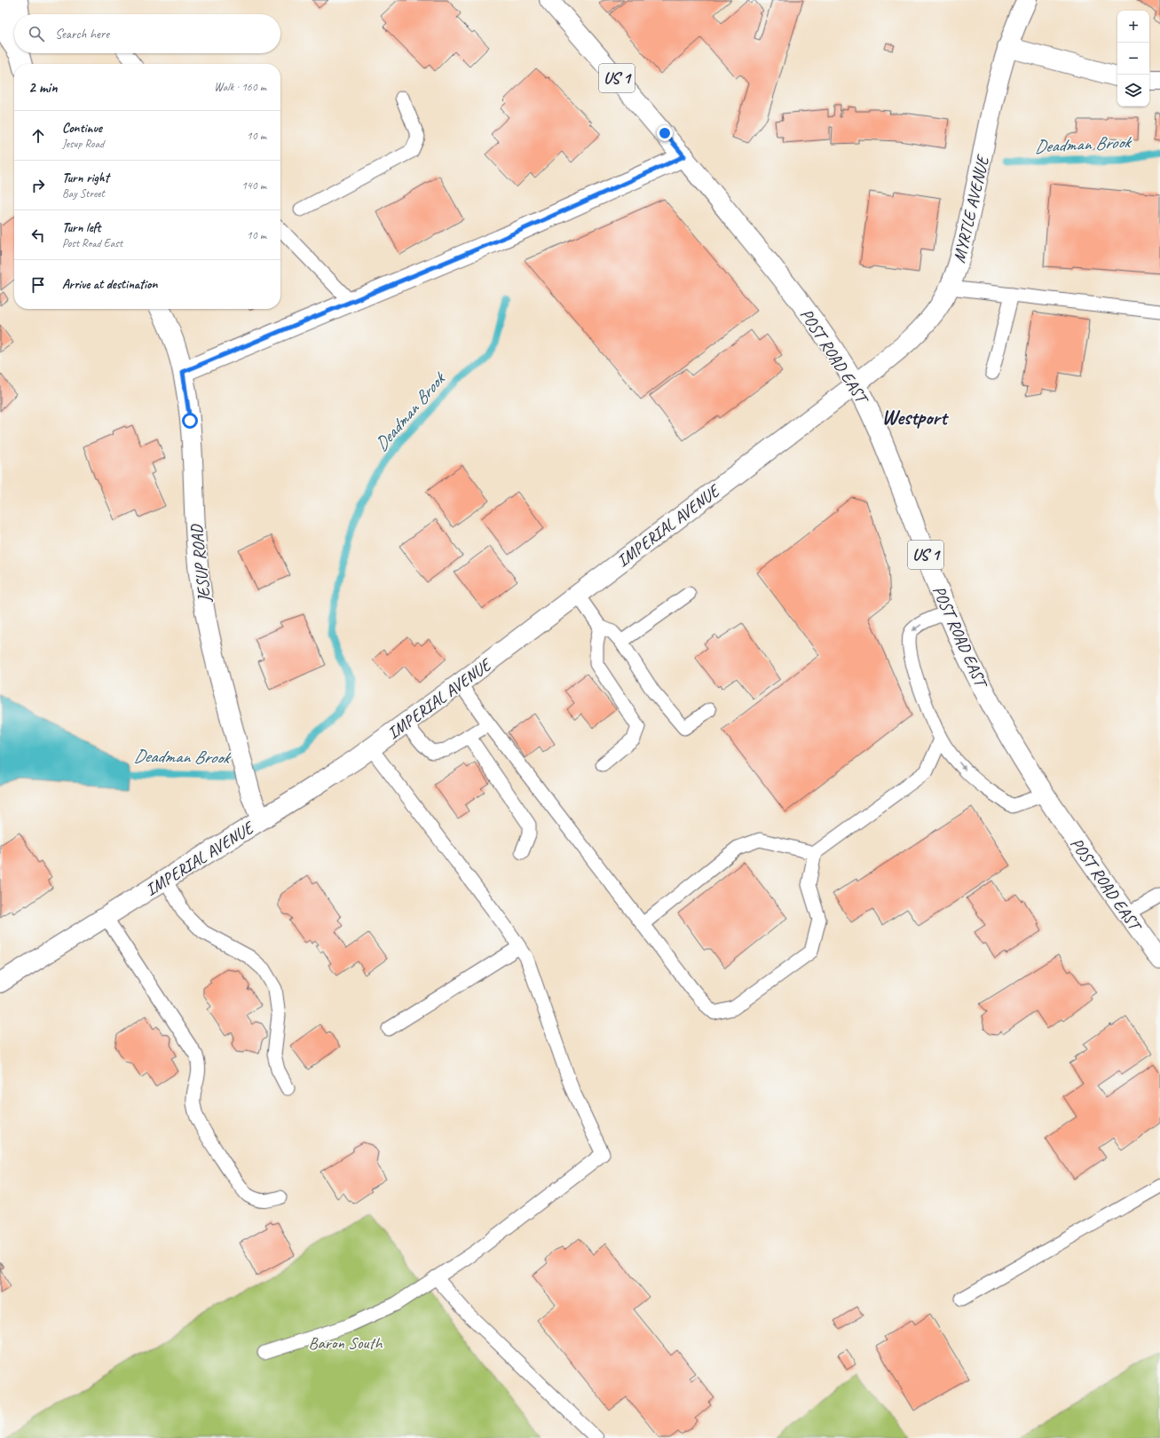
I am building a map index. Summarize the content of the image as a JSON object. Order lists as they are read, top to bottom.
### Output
{
  "streets": {
    "street": [
      "US 1",
      "MYRTLE AVENUE",
      "POST ROAD EAST",
      "IMPERIAL AVENUE",
      "JESUP ROAD"
    ]
  },
  "crossings": [
    ["MYRTLE AVENUE", "POST ROAD EAST"],
    ["MYRTLE AVENUE", "IMPERIAL AVENUE"],
    ["POST ROAD EAST", "IMPERIAL AVENUE"],
    ["IMPERIAL AVENUE", "JESUP ROAD"]
  ],
  "districts": ["Westport"],
  "water": ["Deadman Brook"],
  "parks": ["Baron South"],
  "page": {
    "map_buttons": ["+", "−"],
    "search": "Search here",
    "heading": ["2 min", "Walk · 160 m"],
    "list": [
      ["Continue", "Jesup Road", "10 m"],
      ["Turn right", "Bay Street", "140 m"],
      ["Turn left", "Post Road East", "10 m"],
      "Arrive at destination"
    ]
  }
}
